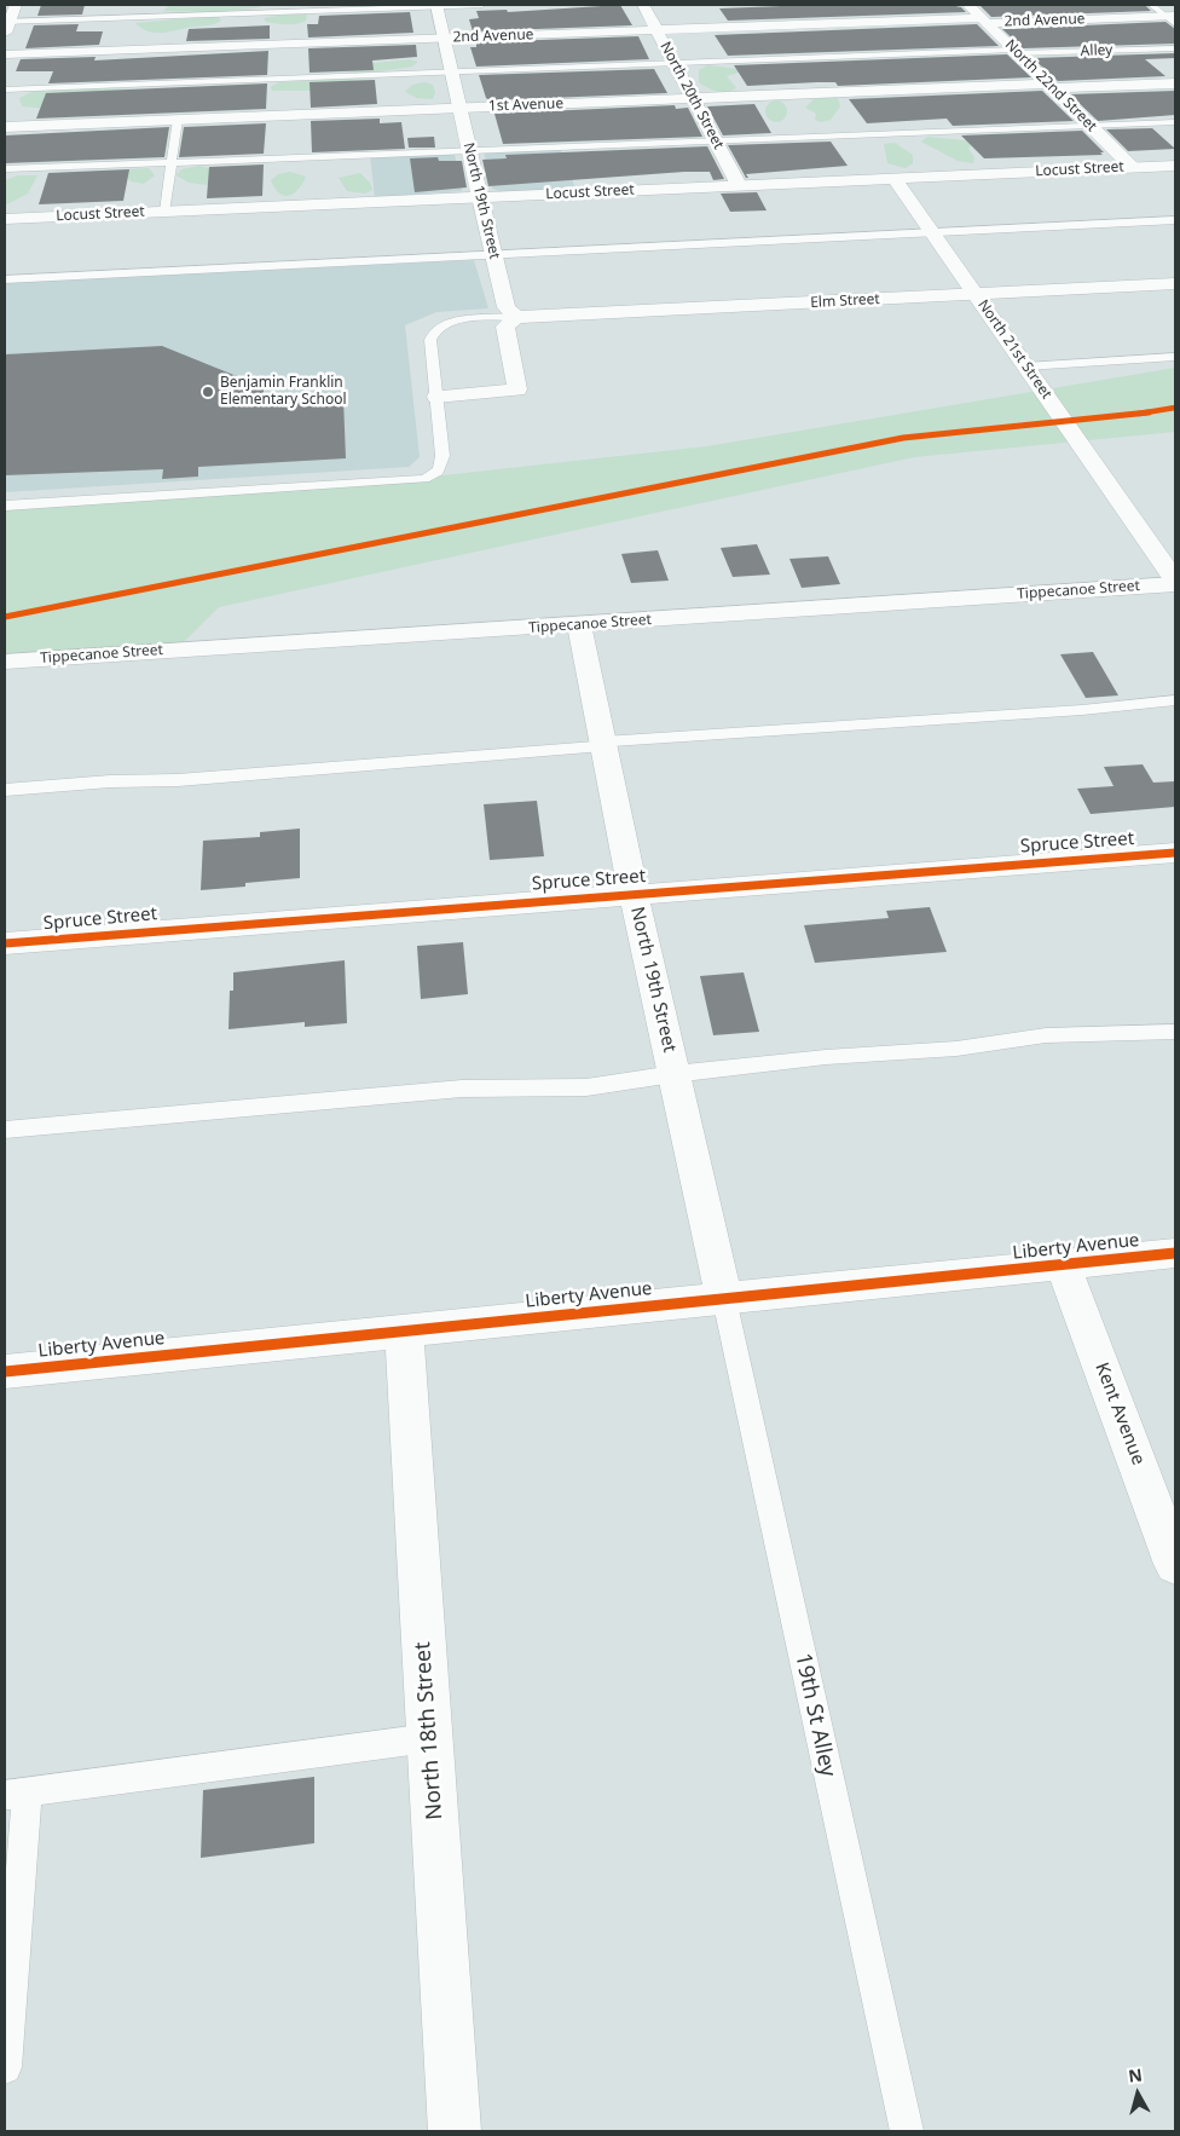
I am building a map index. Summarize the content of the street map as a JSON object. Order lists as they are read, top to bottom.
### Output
{
  "streets": {
    "street": [
      "2nd Avenue",
      "North 22nd Street",
      "North 20th Street",
      "1st Avenue",
      "Locust Street",
      "North 19th Street",
      "Elm Street",
      "North 21st Street",
      "Tippecanoe Street",
      "Spruce Street",
      "Liberty Avenue",
      "Kent Avenue",
      "North 18th Street"
    ],
    "lane": ["Alley", "19th St Alley"]
  },
  "crossings": [
    ["2nd Avenue", "North 22nd Street"],
    ["2nd Avenue", "North 20th Street"],
    ["2nd Avenue", "North 19th Street"],
    ["Alley", "North 22nd Street"],
    ["Alley", "North 20th Street"],
    ["Alley", "North 19th Street"],
    ["North 22nd Street", "1st Avenue"],
    ["North 22nd Street", "Locust Street"],
    ["North 20th Street", "1st Avenue"],
    ["North 20th Street", "Locust Street"],
    ["1st Avenue", "North 19th Street"],
    ["Locust Street", "North 19th Street"],
    ["Locust Street", "North 21st Street"],
    ["North 19th Street", "Elm Street"],
    ["North 19th Street", "Tippecanoe Street"],
    ["North 19th Street", "Spruce Street"],
    ["North 19th Street", "Liberty Avenue"],
    ["North 19th Street", "19th St Alley"],
    ["Elm Street", "North 21st Street"],
    ["North 21st Street", "Tippecanoe Street"],
    ["Liberty Avenue", "Kent Avenue"],
    ["Liberty Avenue", "19th St Alley"],
    ["Liberty Avenue", "North 18th Street"]
  ],
  "places": ["Benjamin Franklin Elementary School"],
  "north": "top"
}
